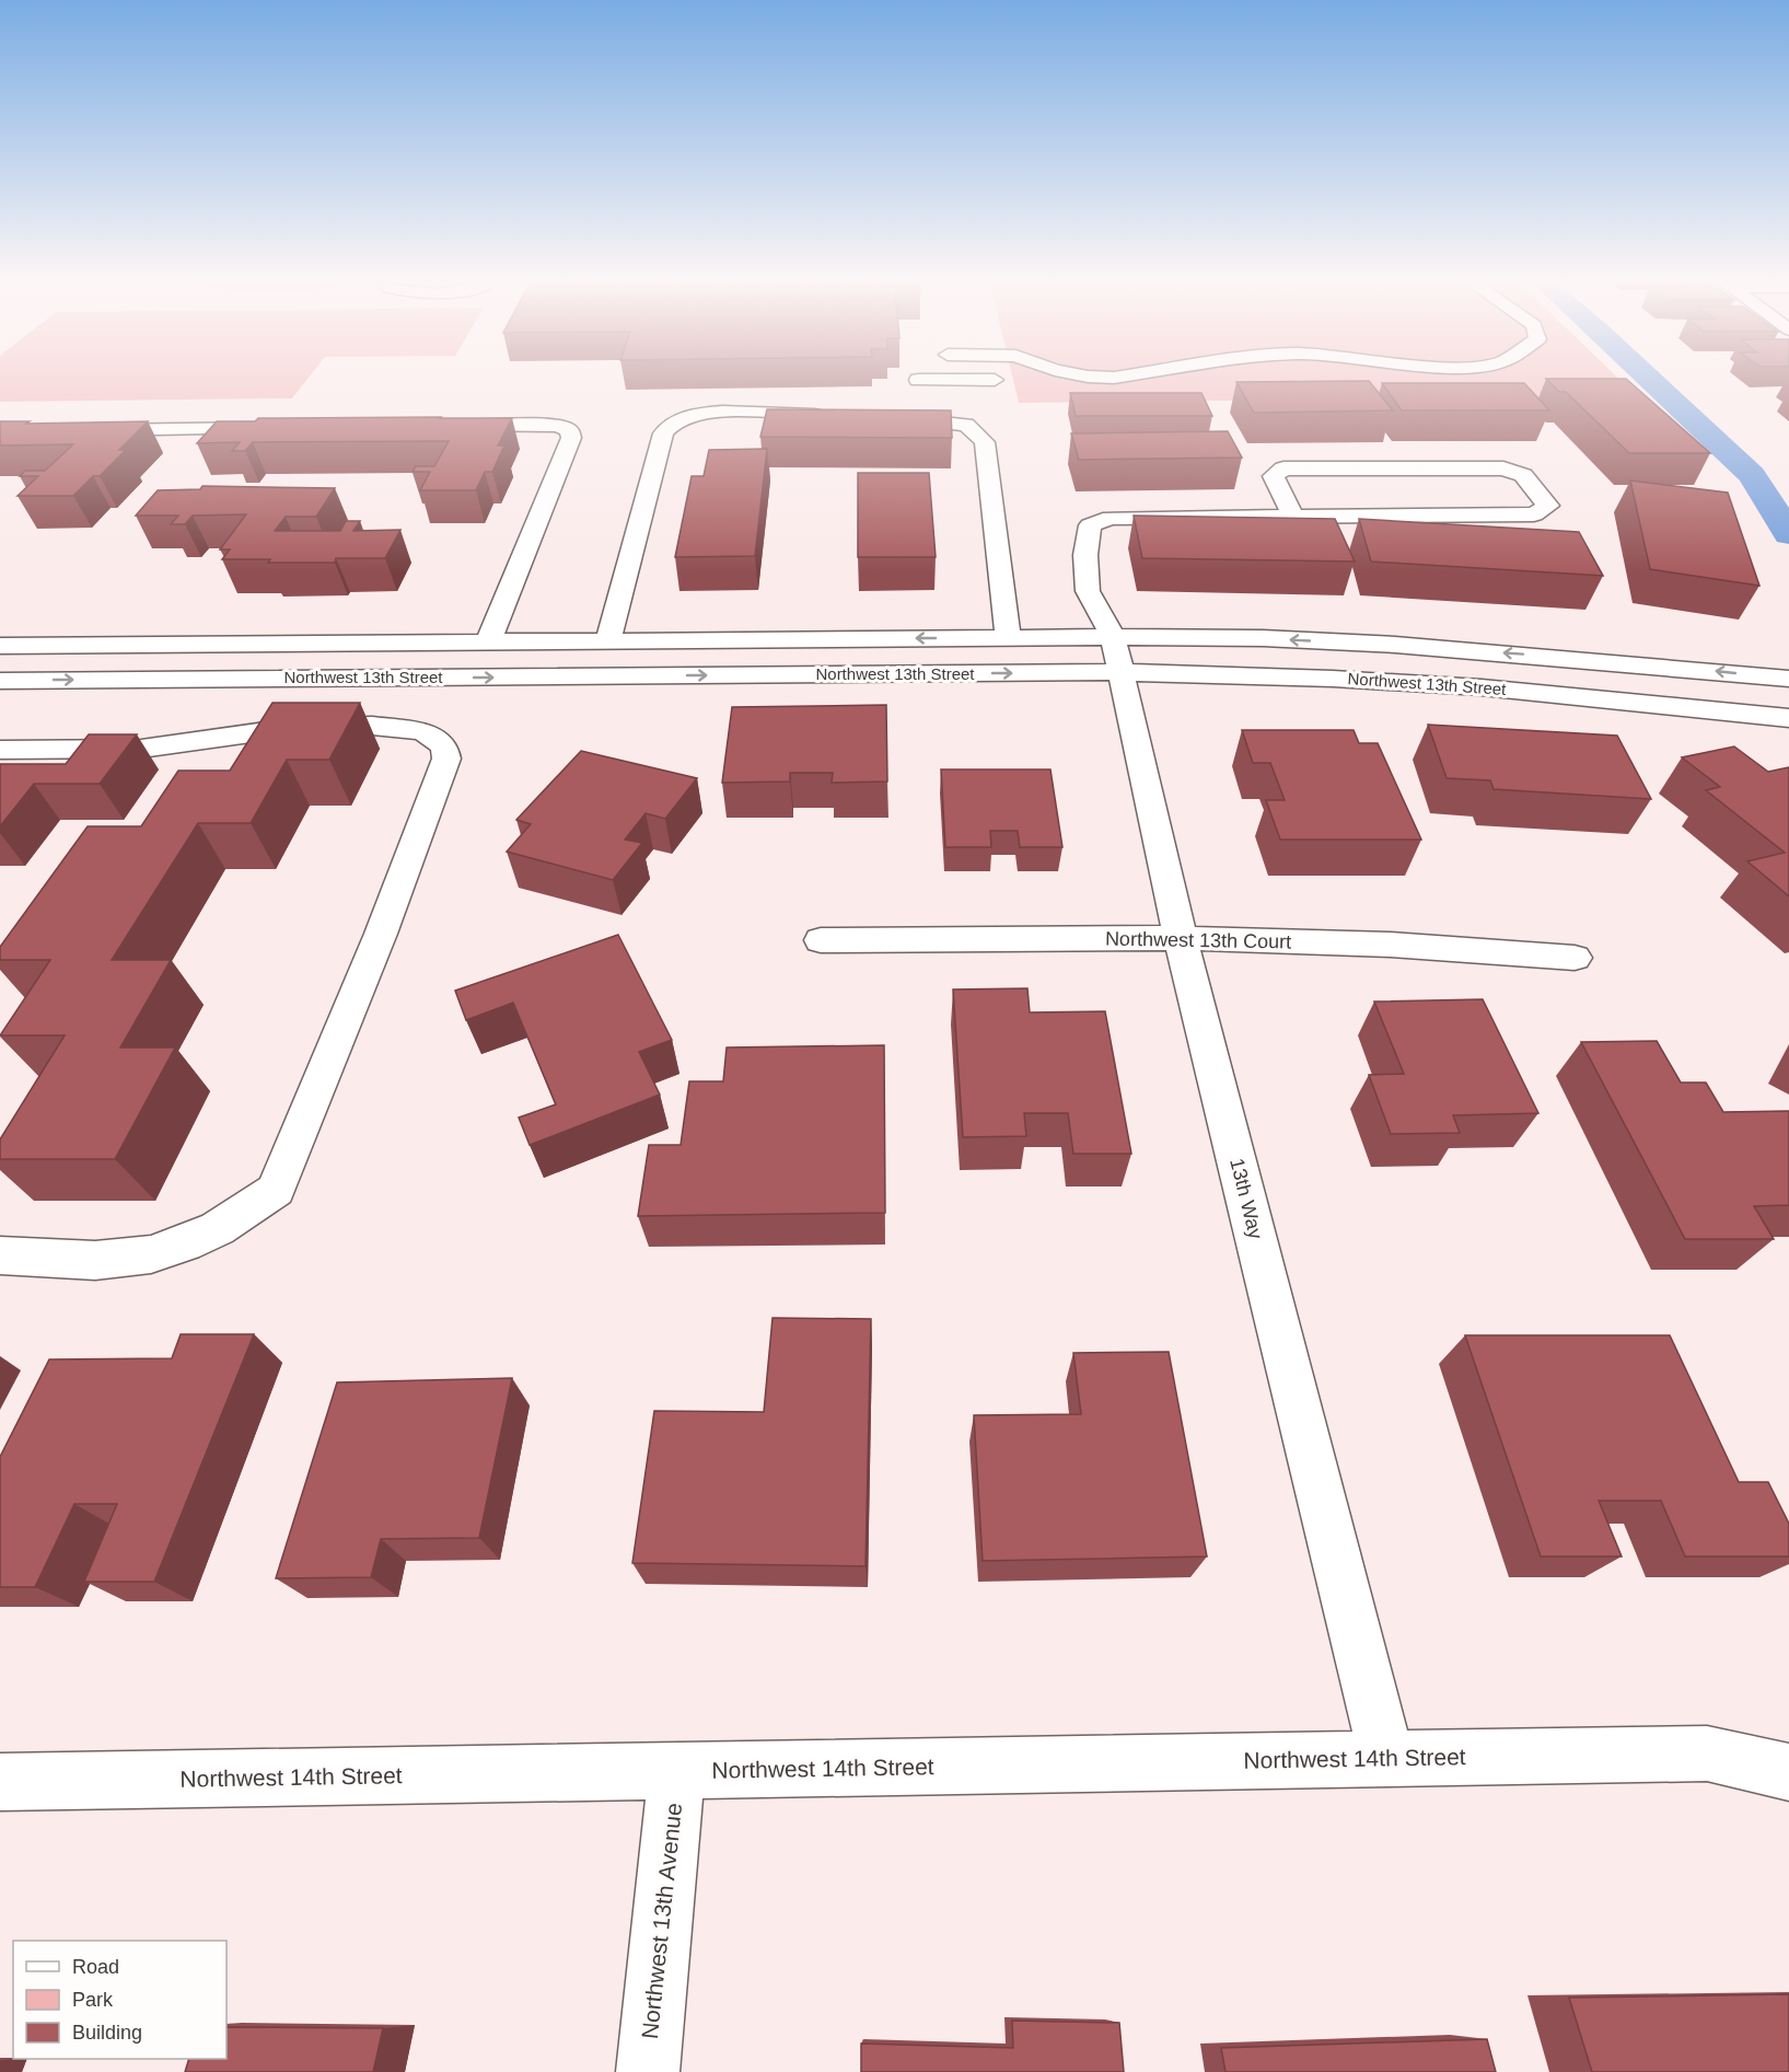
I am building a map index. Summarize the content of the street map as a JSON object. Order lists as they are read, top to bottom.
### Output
{
  "streets": {
    "street": [
      "Northwest 13th Street",
      "Northwest 13th Court",
      "13th Way",
      "Northwest 14th Street",
      "Northwest 13th Avenue"
    ]
  },
  "crossings": [
    ["Northwest 13th Street", "13th Way"],
    ["Northwest 13th Court", "13th Way"],
    ["13th Way", "Northwest 14th Street"],
    ["Northwest 14th Street", "Northwest 13th Avenue"]
  ],
  "legend": ["Road", "Park", "Building"]
}
